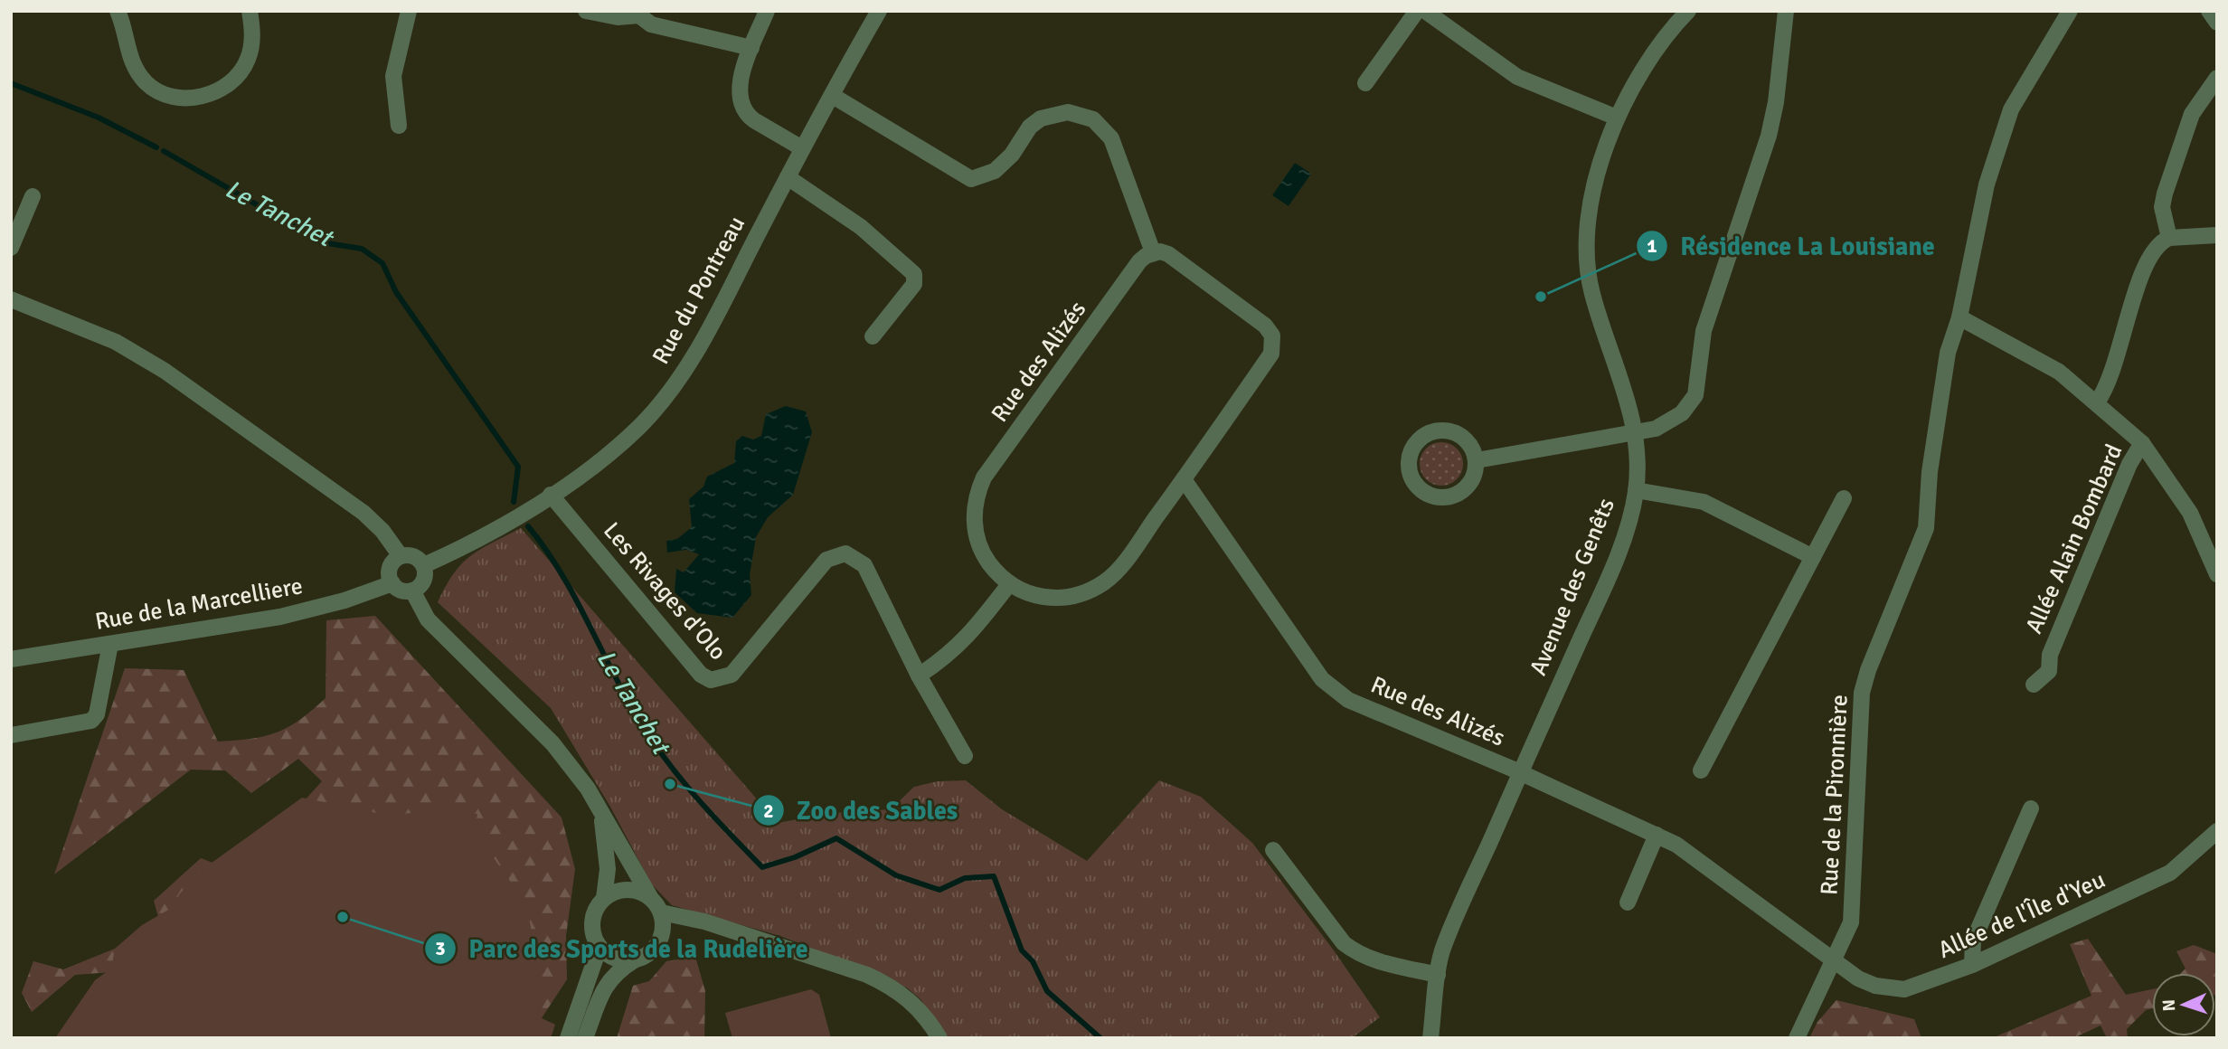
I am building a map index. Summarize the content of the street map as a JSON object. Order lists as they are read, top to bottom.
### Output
{
  "streets": {
    "street": [
      "Rue du Pontreau",
      "Rue des Alizés",
      "Allée Alain Bombard",
      "Avenue des Genêts",
      "Les Rivages d'Olo",
      "Rue de la Marcelliere",
      "Rue de la Pironnière",
      "Allée de l'Île d'Yeu"
    ]
  },
  "crossings": [
    ["Rue du Pontreau", "Les Rivages d'Olo"],
    ["Rue du Pontreau", "Rue de la Marcelliere"],
    ["Rue des Alizés", "Avenue des Genêts"],
    ["Rue des Alizés", "Rue de la Pironnière"],
    ["Rue des Alizés", "Allée de l'Île d'Yeu"],
    ["Rue de la Pironnière", "Allée de l'Île d'Yeu"]
  ],
  "water": ["Le Tanchet"],
  "places": ["Résidence La Louisiane", "Zoo des Sables", "Parc des Sports de la Rudelière"],
  "north": "left"
}
